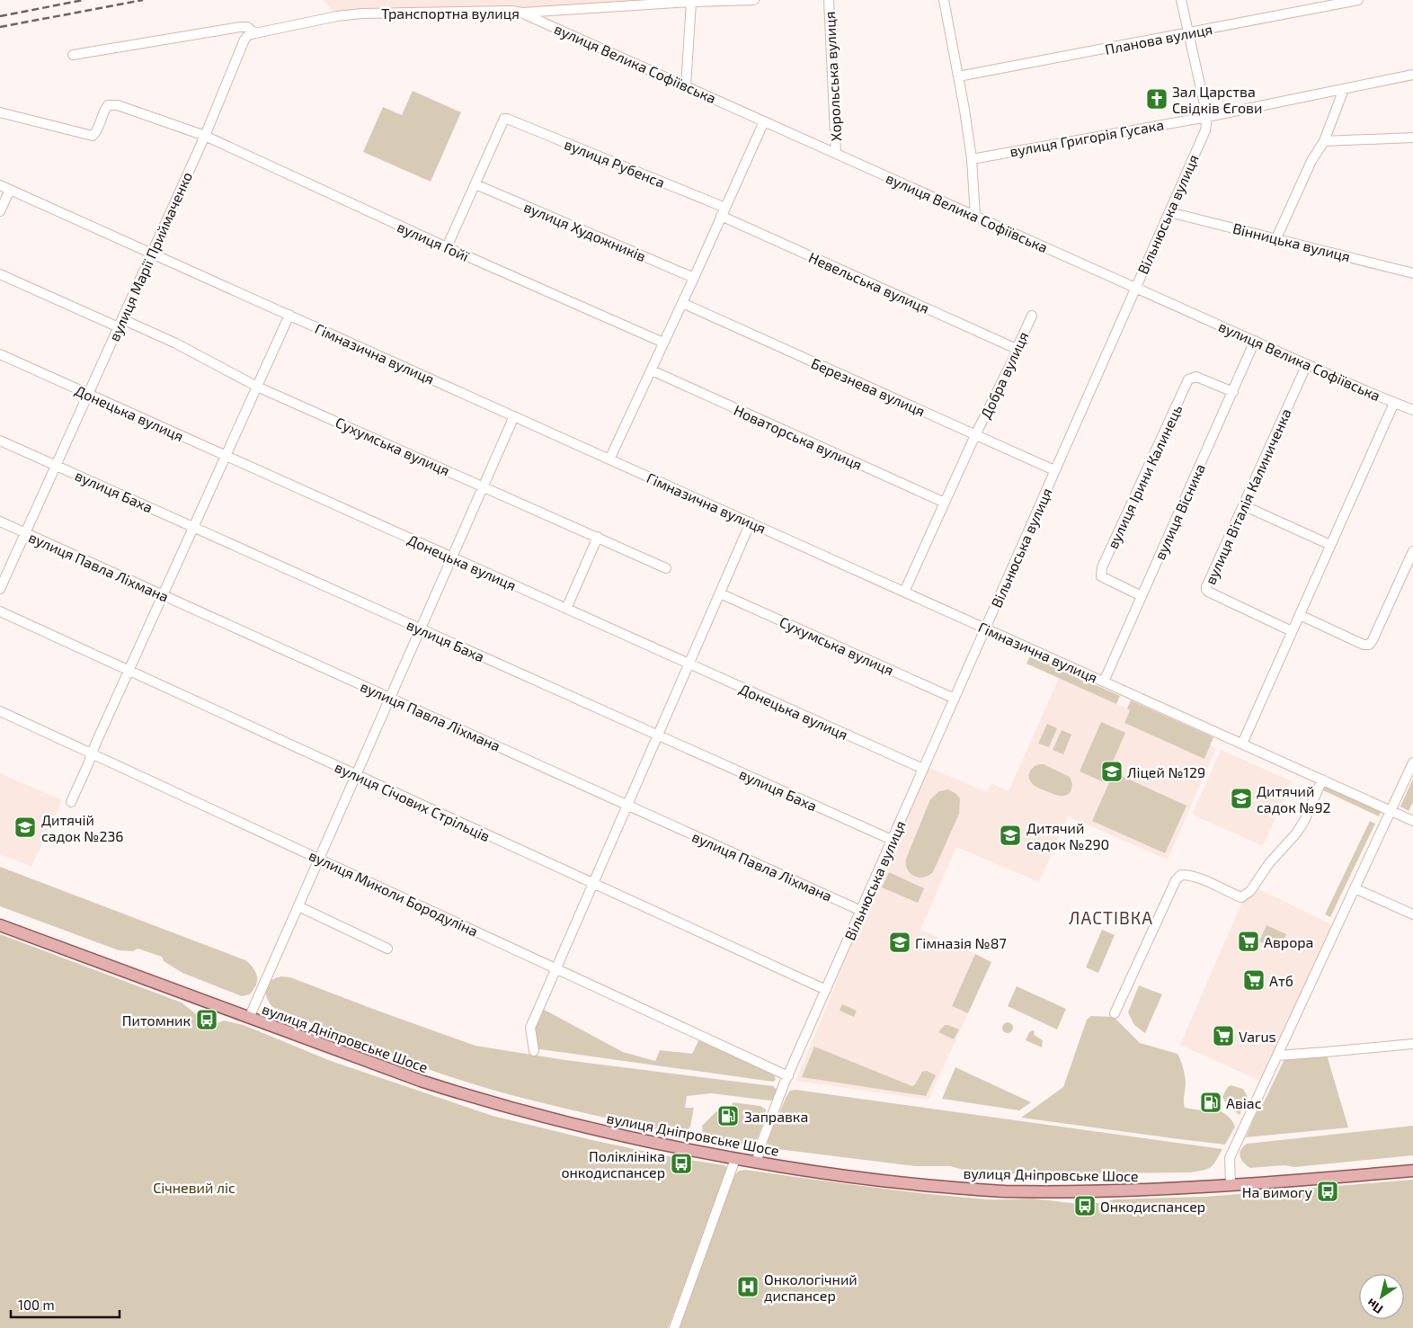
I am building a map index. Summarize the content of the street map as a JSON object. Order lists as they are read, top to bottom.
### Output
{
  "streets": {
    "main road": ["вулиця Дніпровське Шосе"],
    "street": [
      "Транспортна вулиця",
      "Планова вулиця",
      "вулиця Велика Софіївська",
      "Хорольська вулиця",
      "вулиця Григорія Гусака",
      "вулиця Рубенса",
      "Вільнюська вулиця",
      "вулиця Художників",
      "вулиця Гойї",
      "Вінницька вулиця",
      "вулиця Марії Приймаченко",
      "Невельська вулиця",
      "Гімназична вулиця",
      "Добра вулиця",
      "Березнева вулиця",
      "Донецька вулиця",
      "Новаторська вулиця",
      "Сухумська вулиця",
      "вулиця Ірини Калинець",
      "вулиця Баха",
      "вулиця Віталія Калиниченка",
      "вулиця Вісника",
      "вулиця Павла Ліхмана",
      "вулиця Січових Стрільців",
      "вулиця Миколи Бородуліна"
    ]
  },
  "crossings": [
    ["Транспортна вулиця", "вулиця Велика Софіївська"],
    ["Планова вулиця", "Вільнюська вулиця"],
    ["вулиця Велика Софіївська", "Хорольська вулиця"],
    ["вулиця Велика Софіївська", "Вільнюська вулиця"],
    ["вулиця Велика Софіївська", "вулиця Віталія Калиниченка"],
    ["вулиця Велика Софіївська", "вулиця Вісника"],
    ["вулиця Григорія Гусака", "Вільнюська вулиця"],
    ["вулиця Рубенса", "вулиця Художників"],
    ["вулиця Рубенса", "Невельська вулиця"],
    ["Вільнюська вулиця", "Вінницька вулиця"],
    ["Вільнюська вулиця", "Гімназична вулиця"],
    ["Вільнюська вулиця", "Березнева вулиця"],
    ["Вільнюська вулиця", "Донецька вулиця"],
    ["Вільнюська вулиця", "Сухумська вулиця"],
    ["Вільнюська вулиця", "вулиця Баха"],
    ["Вільнюська вулиця", "вулиця Павла Ліхмана"],
    ["Вільнюська вулиця", "вулиця Січових Стрільців"],
    ["Вільнюська вулиця", "вулиця Миколи Бородуліна"],
    ["Вільнюська вулиця", "вулиця Дніпровське Шосе"],
    ["вулиця Гойї", "вулиця Марії Приймаченко"],
    ["вулиця Марії Приймаченко", "Гімназична вулиця"],
    ["вулиця Марії Приймаченко", "Донецька вулиця"],
    ["вулиця Марії Приймаченко", "Сухумська вулиця"],
    ["вулиця Марії Приймаченко", "вулиця Баха"],
    ["вулиця Марії Приймаченко", "вулиця Павла Ліхмана"],
    ["Невельська вулиця", "Добра вулиця"],
    ["Гімназична вулиця", "вулиця Вісника"],
    ["Добра вулиця", "Березнева вулиця"],
    ["вулиця Ірини Калинець", "вулиця Вісника"]
  ],
  "districts": ["ЛАСТІВКА"],
  "parks": ["Січневий ліс"],
  "places": {
    "church": ["Зал Царства Свідків Єгови"],
    "school or university": [
      "Ліцей №129",
      "Дитячий садок №92",
      "Дитячій садок №236",
      "Дитячий садок №290",
      "Гімназія №87"
    ],
    "supermarket": ["Аврора", "Атб", "Varus"],
    "bus stop": [
      "Питомник",
      "Поліклініка онкодиспансер",
      "На вимогу",
      "Онкодиспансер"
    ],
    "fuel station": ["Авіас", "Заправка"],
    "hospital": ["Онкологічний диспансер"]
  },
  "scale_bar": "100 m",
  "north": "bottom left"
}
